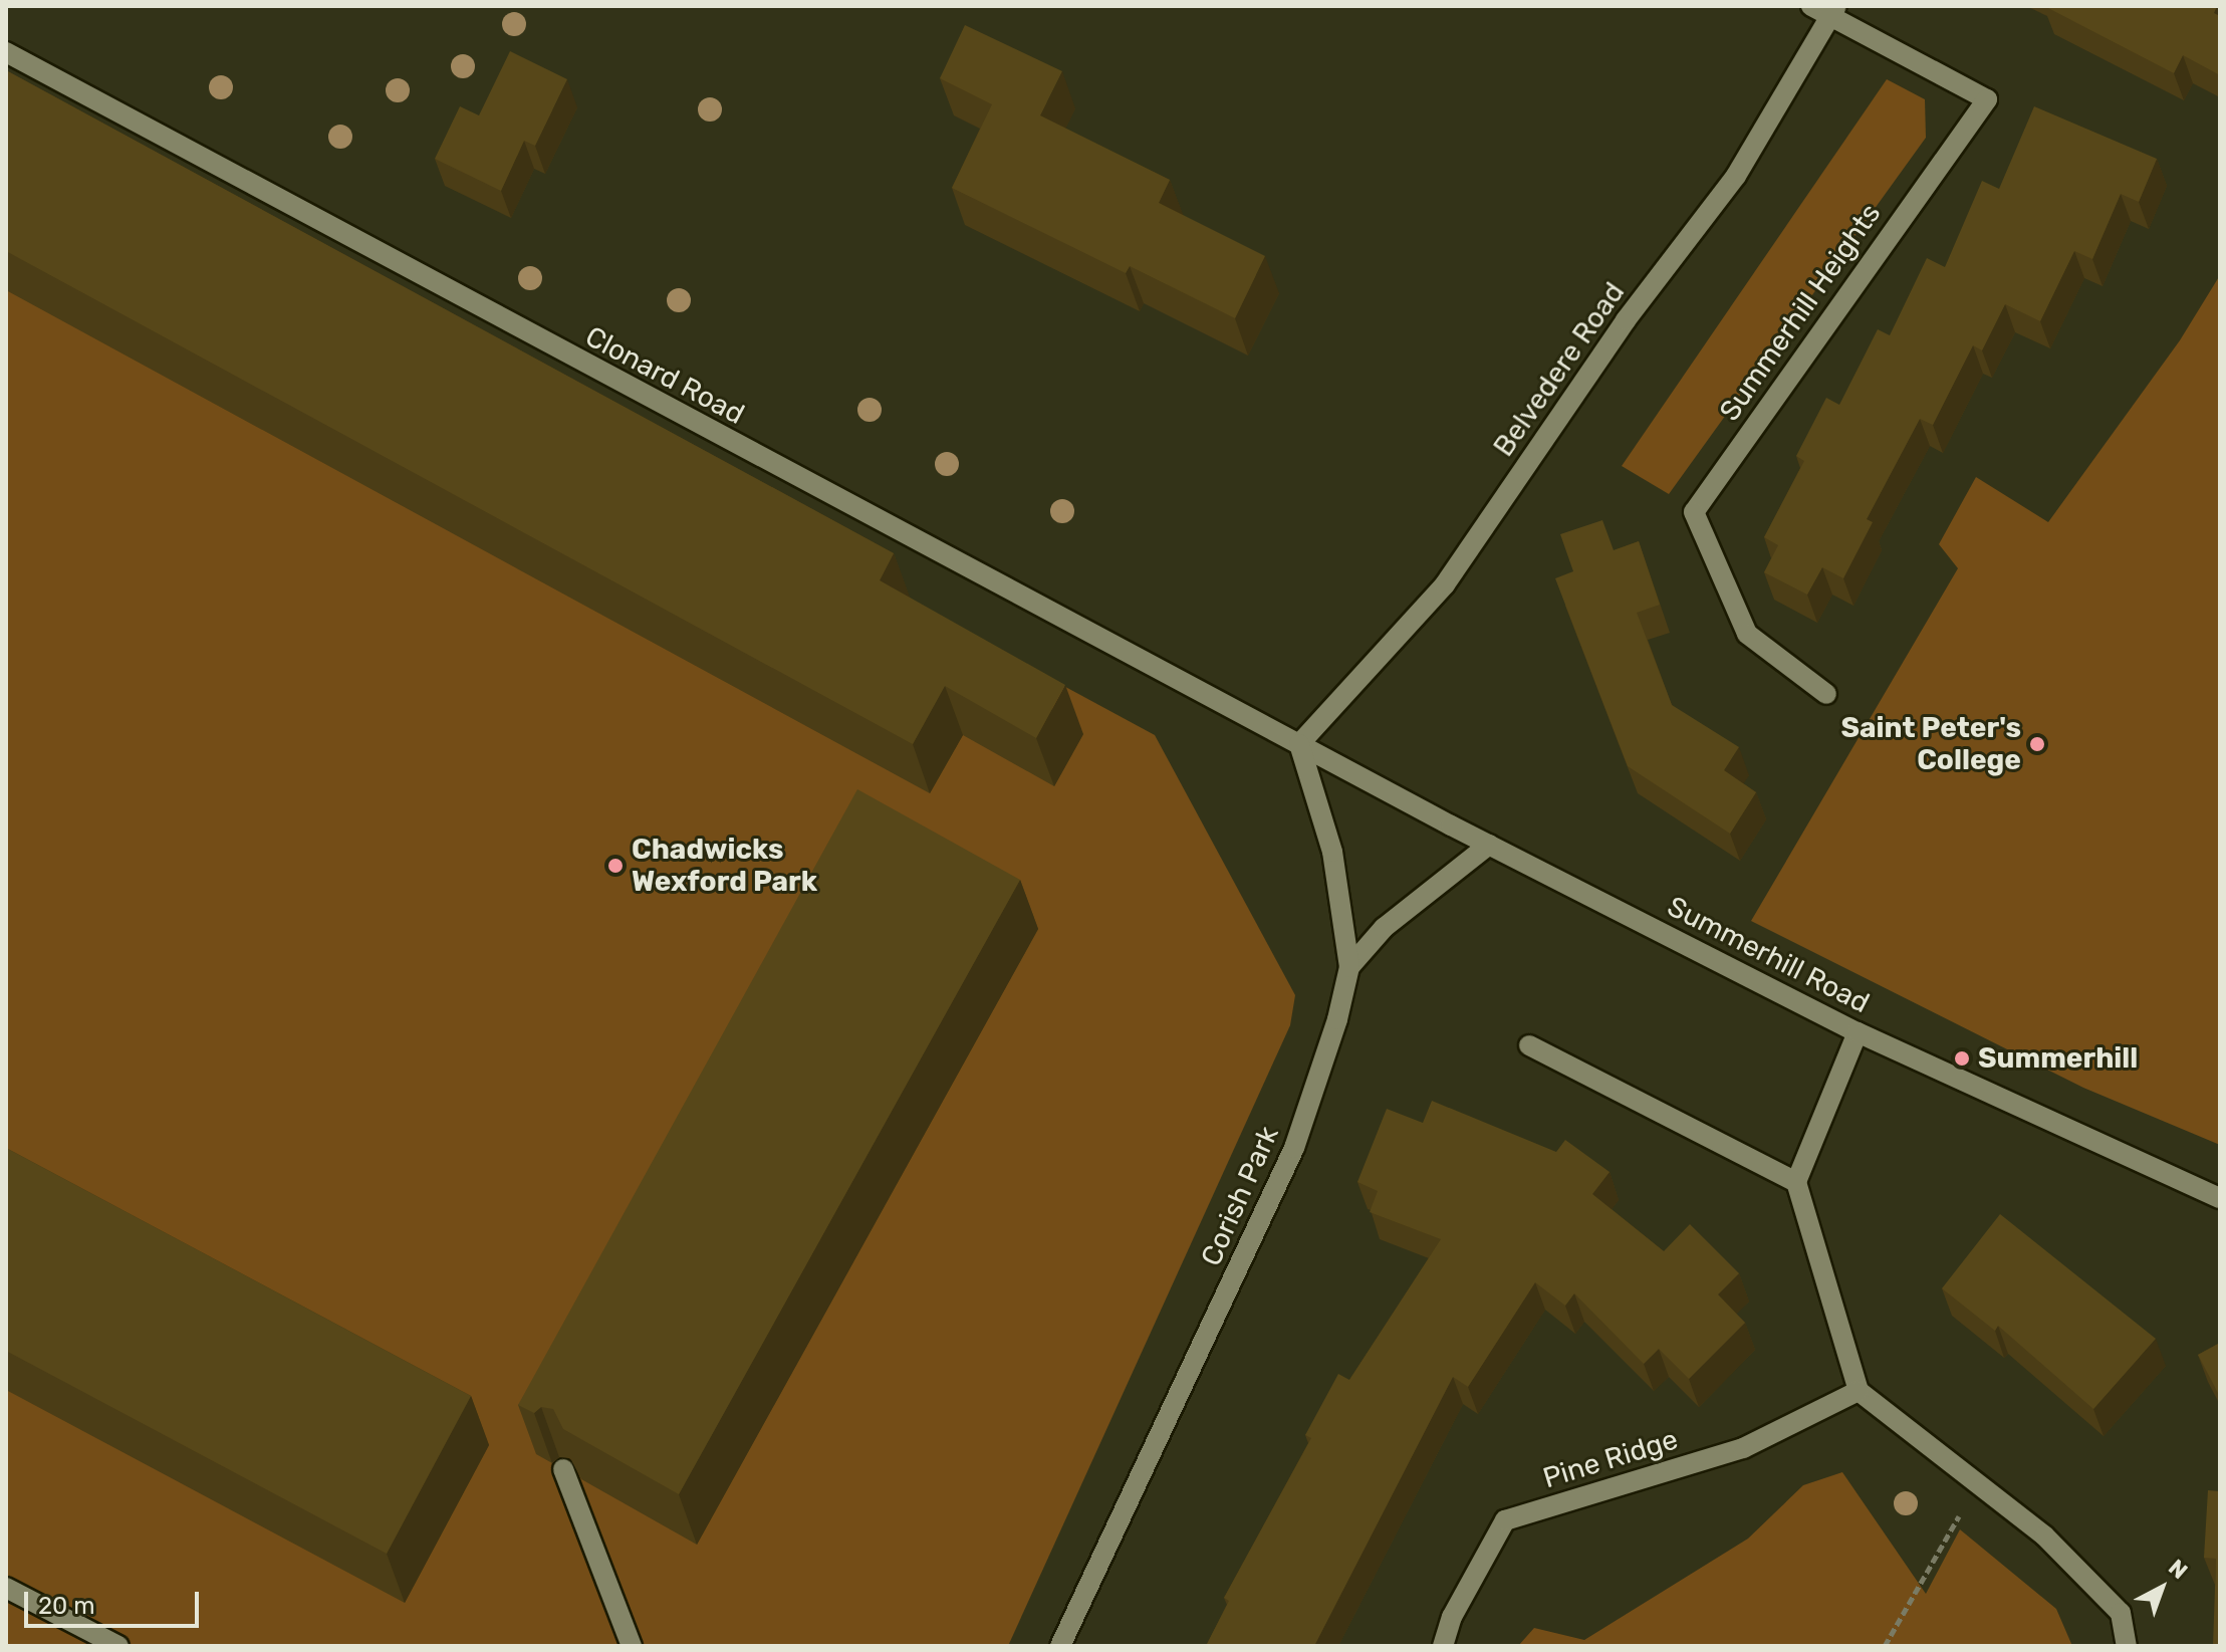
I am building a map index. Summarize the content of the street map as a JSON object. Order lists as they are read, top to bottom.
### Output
{
  "streets": {
    "street": [
      "Summerhill Heights",
      "Belvedere Road",
      "Clonard Road",
      "Summerhill Road",
      "Corish Park",
      "Pine Ridge"
    ]
  },
  "crossings": [
    ["Summerhill Heights", "Belvedere Road"],
    ["Belvedere Road", "Clonard Road"],
    ["Belvedere Road", "Summerhill Road"],
    ["Belvedere Road", "Corish Park"],
    ["Clonard Road", "Summerhill Road"],
    ["Clonard Road", "Corish Park"],
    ["Summerhill Road", "Corish Park"]
  ],
  "places": ["Saint Peter's College", "Chadwicks Wexford Park", "Summerhill"],
  "scale_bar": "20 m",
  "north": "top right"
}
